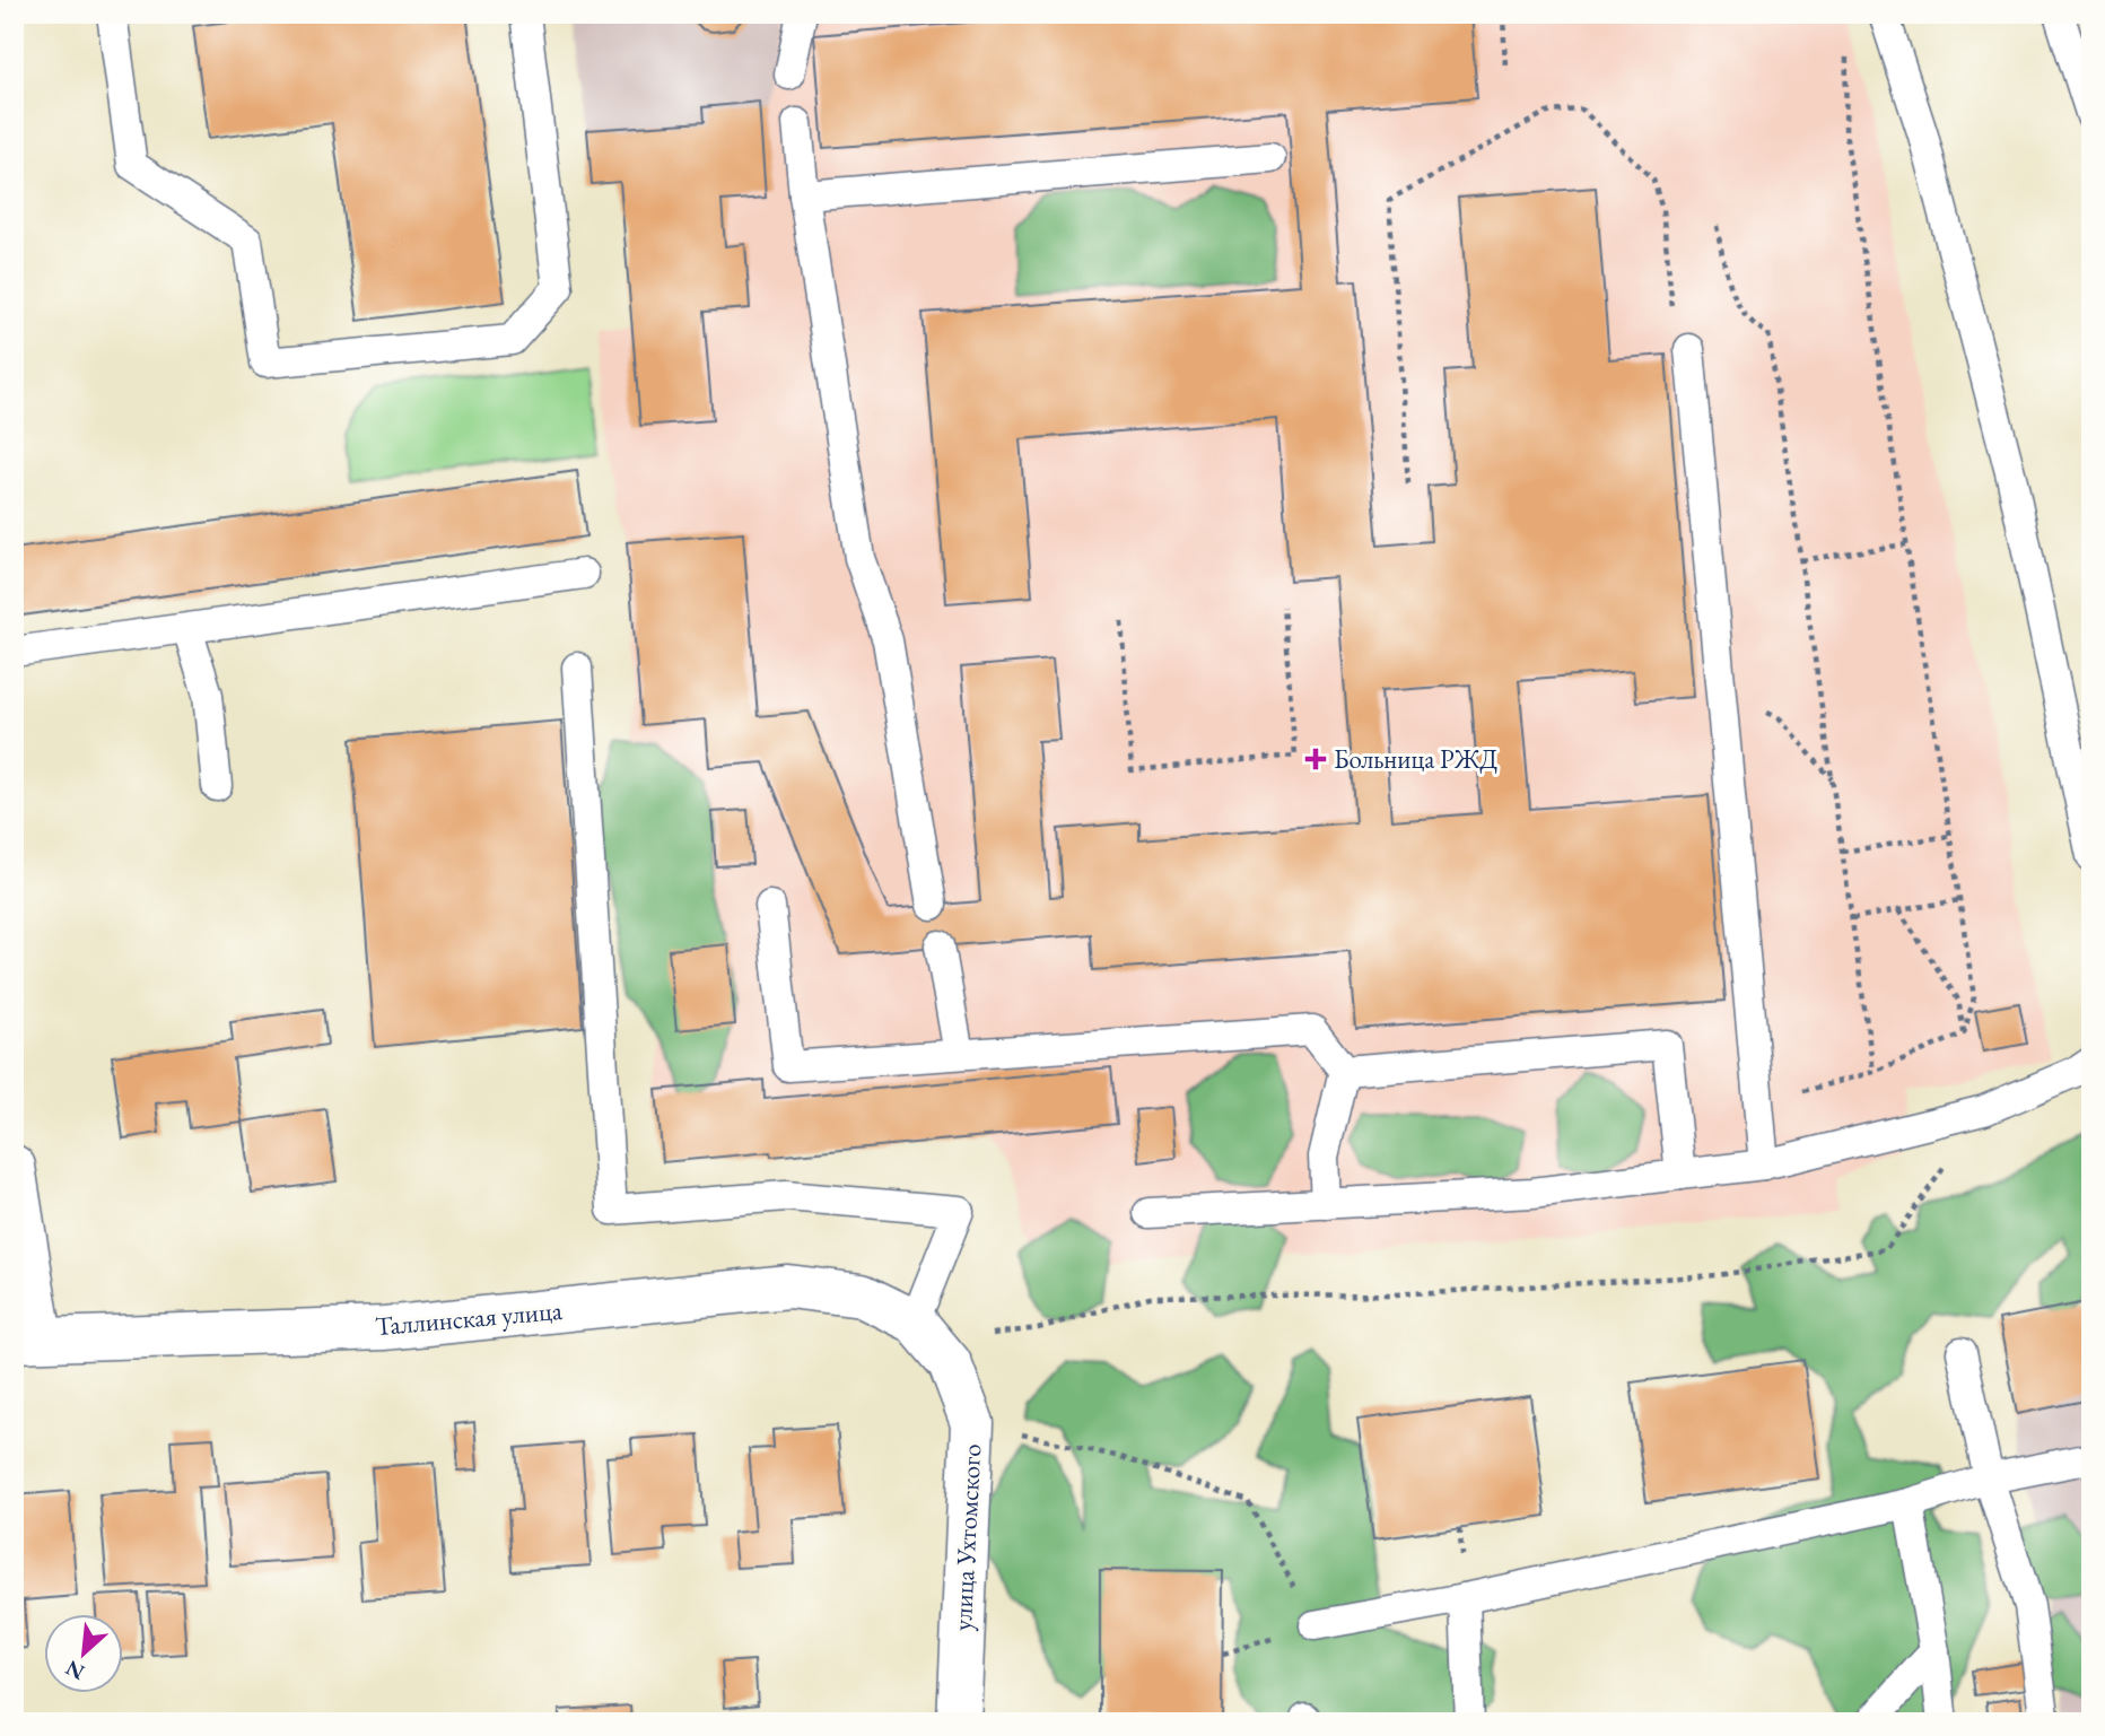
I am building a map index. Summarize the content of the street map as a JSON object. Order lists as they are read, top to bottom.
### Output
{
  "streets": {
    "street": ["Таллинская улица", "улица Ухтомского"]
  },
  "crossings": [
    ["Таллинская улица", "улица Ухтомского"]
  ],
  "places": {
    "health": ["Больница РЖД"]
  },
  "north": "bottom left"
}
